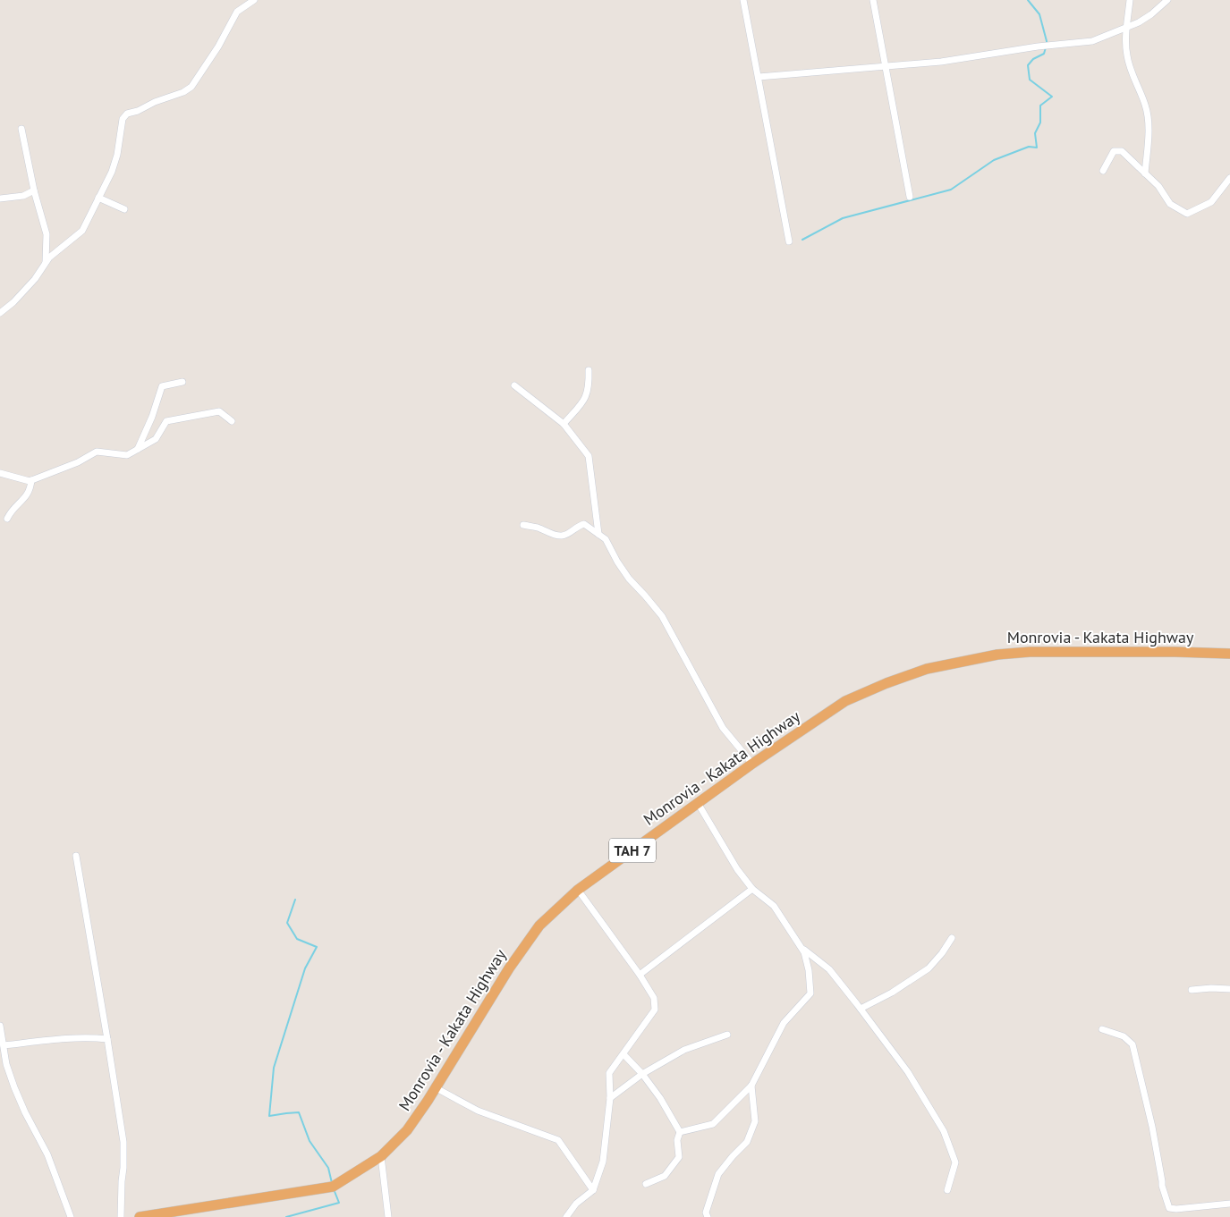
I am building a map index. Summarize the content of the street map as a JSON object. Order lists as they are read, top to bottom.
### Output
{
  "streets": {
    "highway": ["Monrovia - Kakata Highway", "TAH 7"]
  }
}
